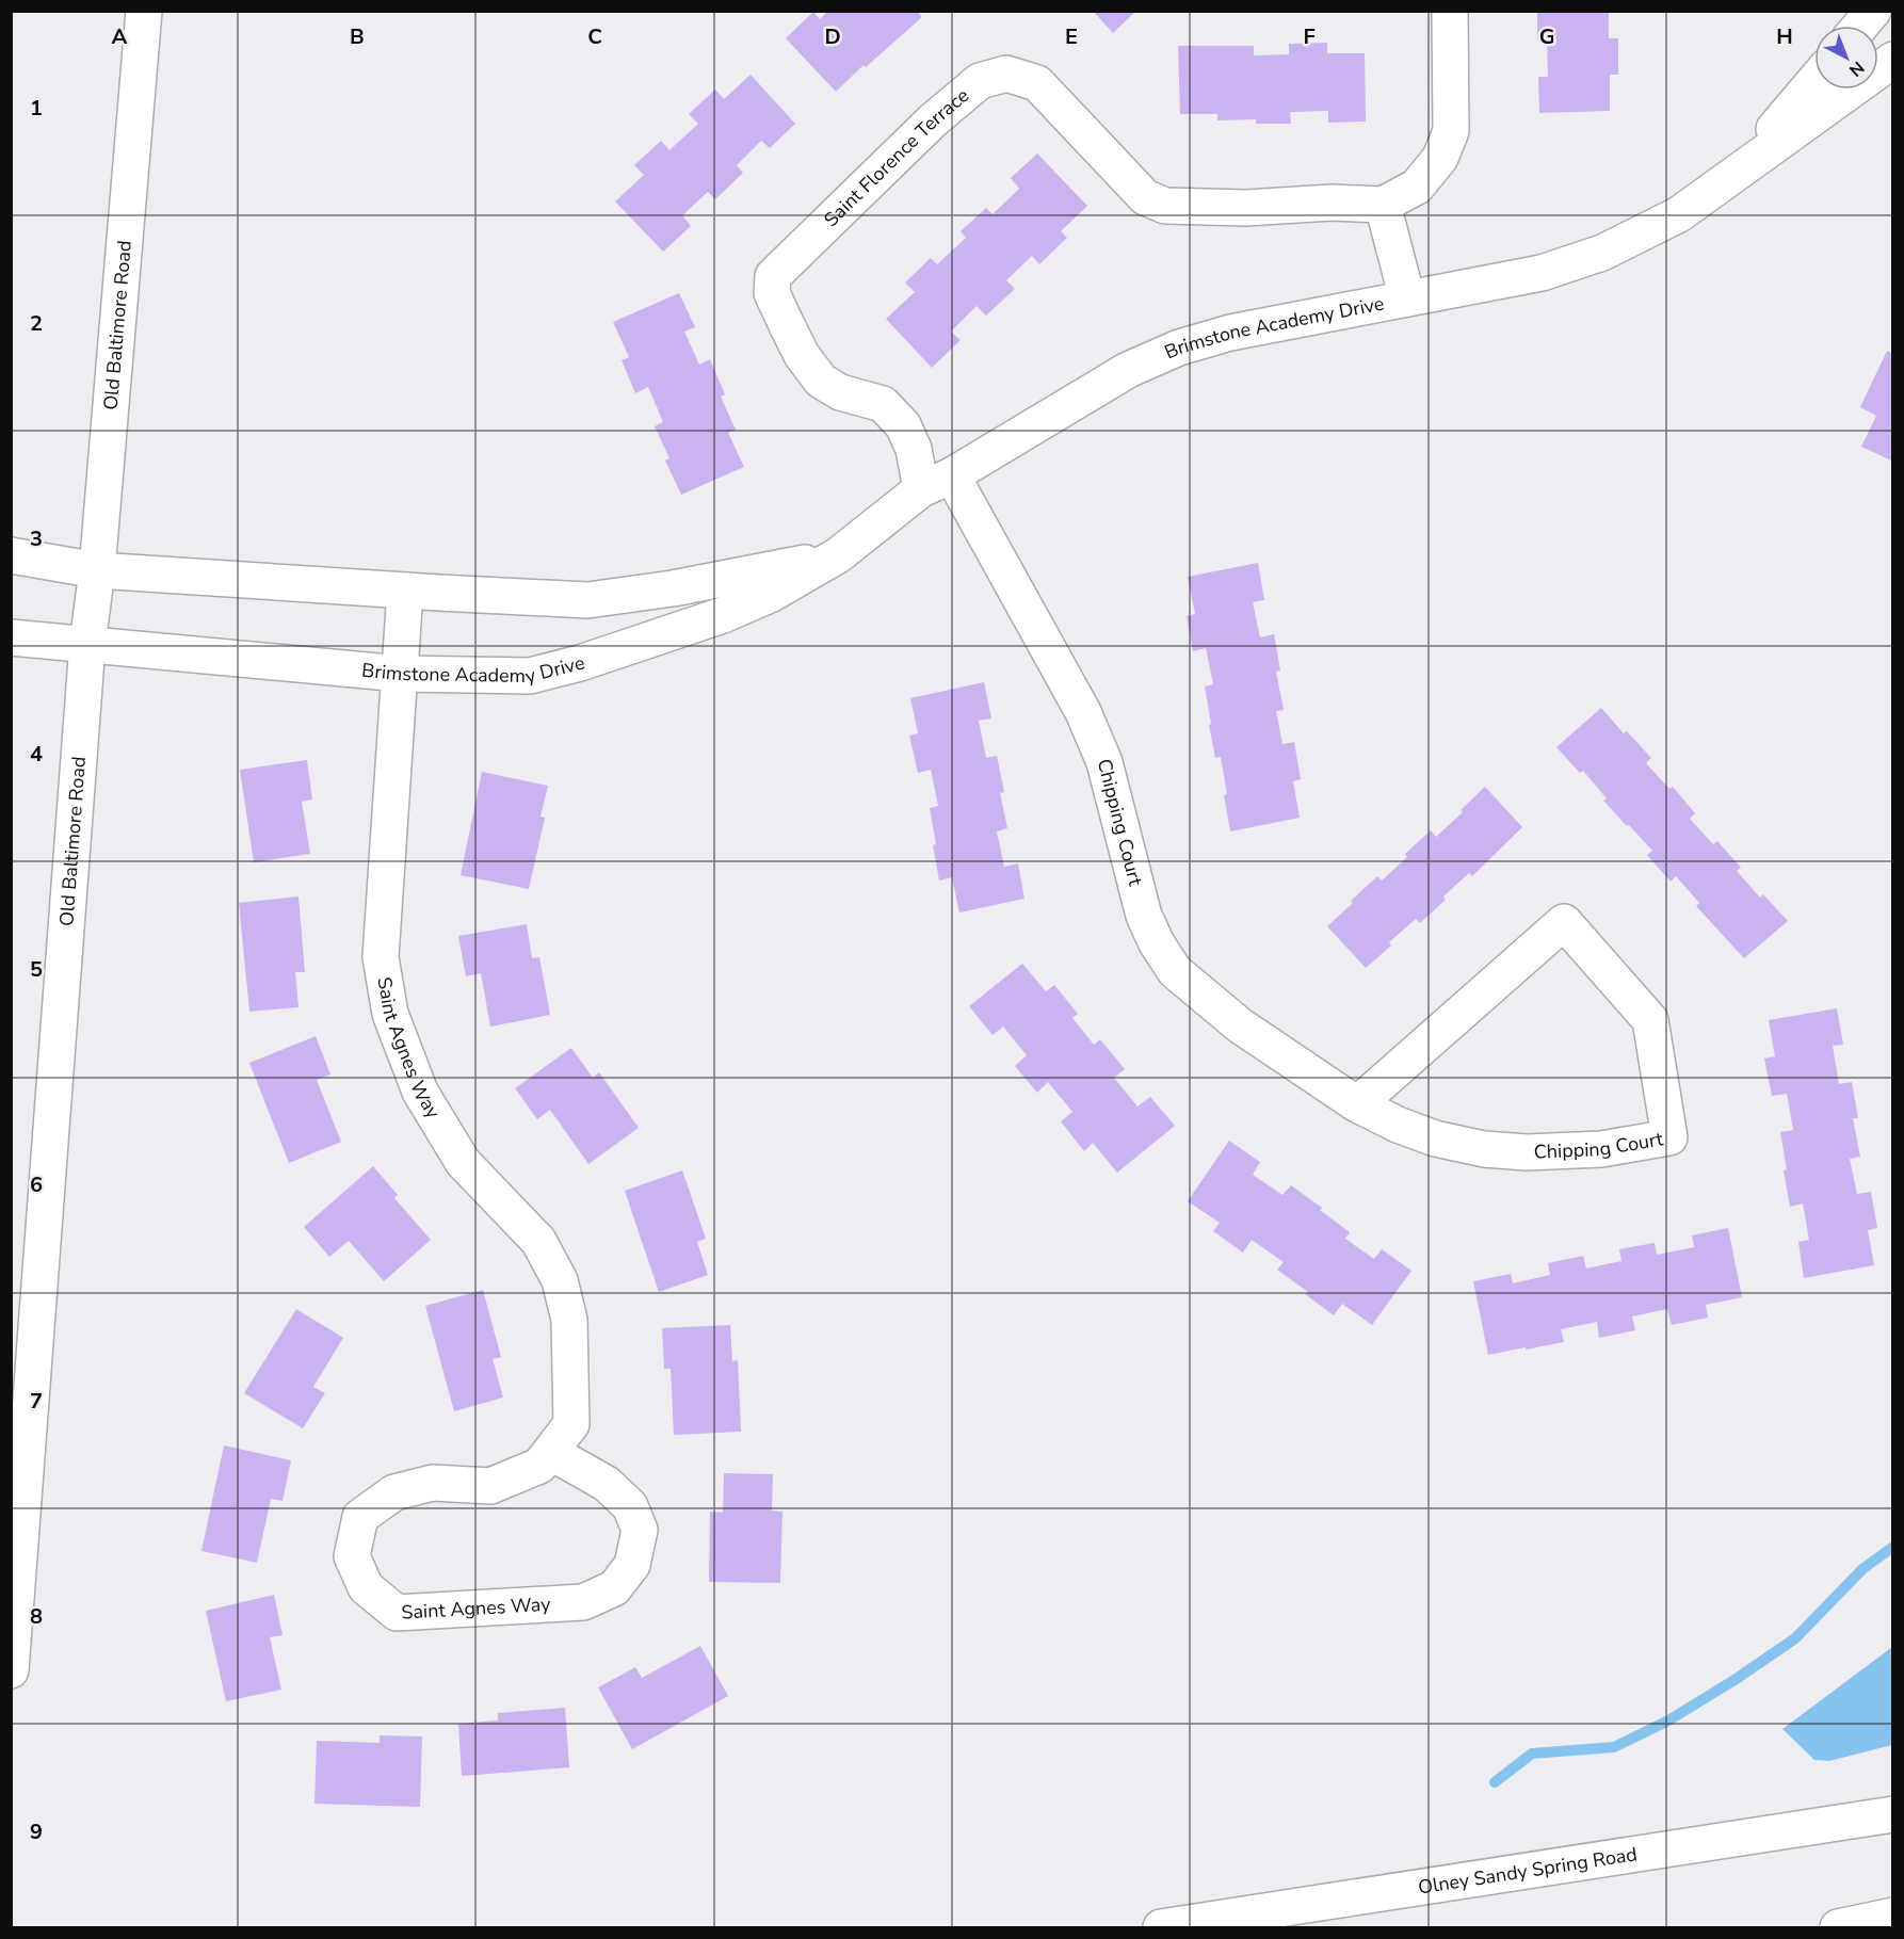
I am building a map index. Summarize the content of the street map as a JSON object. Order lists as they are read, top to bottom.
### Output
{
  "streets": {
    "street": [
      "Saint Florence Terrace",
      "Old Baltimore Road",
      "Brimstone Academy Drive",
      "Chipping Court",
      "Saint Agnes Way",
      "Olney Sandy Spring Road"
    ]
  },
  "crossings": [
    ["Saint Florence Terrace", "Brimstone Academy Drive"],
    ["Old Baltimore Road", "Brimstone Academy Drive"],
    ["Brimstone Academy Drive", "Chipping Court"],
    ["Brimstone Academy Drive", "Saint Agnes Way"]
  ],
  "north": "bottom right",
  "grid": {
    "columns": [
      "A",
      "B",
      "C",
      "D",
      "E",
      "F",
      "G",
      "H"
    ],
    "rows": [
      "1",
      "2",
      "3",
      "4",
      "5",
      "6",
      "7",
      "8",
      "9"
    ]
  }
}
